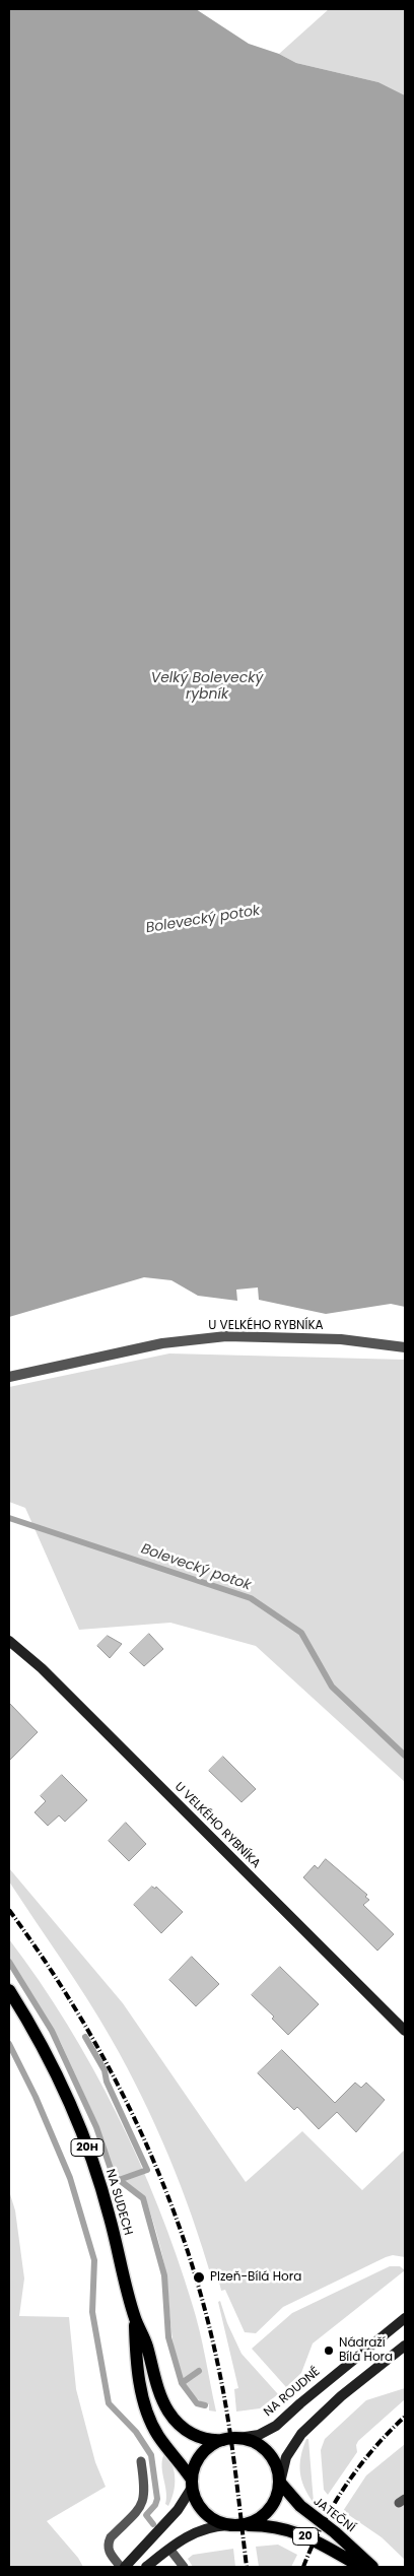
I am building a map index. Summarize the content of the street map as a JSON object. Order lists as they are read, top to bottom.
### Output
{
  "streets": {
    "main road": [
      "20H",
      "NA SUDECH",
      "NA ROUDNÉ",
      "JATEČNÍ",
      "20"
    ],
    "street": ["U VELKÉHO RYBNÍKA"]
  },
  "crossings": [
    ["NA SUDECH", "NA ROUDNÉ"],
    ["NA SUDECH", "JATEČNÍ"],
    ["NA SUDECH", "20"],
    ["NA ROUDNÉ", "JATEČNÍ"],
    ["NA ROUDNÉ", "20"],
    ["JATEČNÍ", "20"]
  ],
  "water": ["Velký Bolevecký rybník", "Bolevecký potok"],
  "places": ["Plzeň-Bílá Hora", "Nádraží Bílá Hora"]
}
